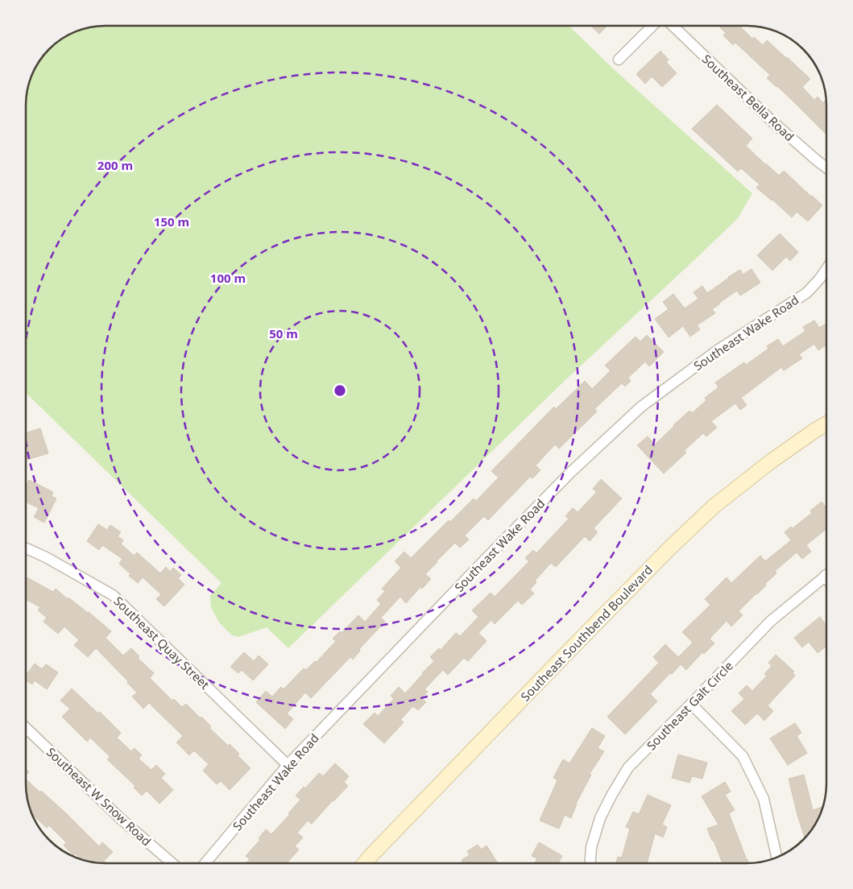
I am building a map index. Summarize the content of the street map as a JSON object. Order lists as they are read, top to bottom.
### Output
{
  "streets": {
    "street": [
      "Southeast Bella Road",
      "Southeast Wake Road",
      "Southeast Southbend Boulevard",
      "Southeast Quay Street",
      "Southeast Galt Circle",
      "Southeast W Snow Road"
    ]
  },
  "crossings": [
    ["Southeast Wake Road", "Southeast Quay Street"]
  ],
  "rings": [
    "200 m",
    "150 m",
    "100 m",
    "50 m"
  ]
}
